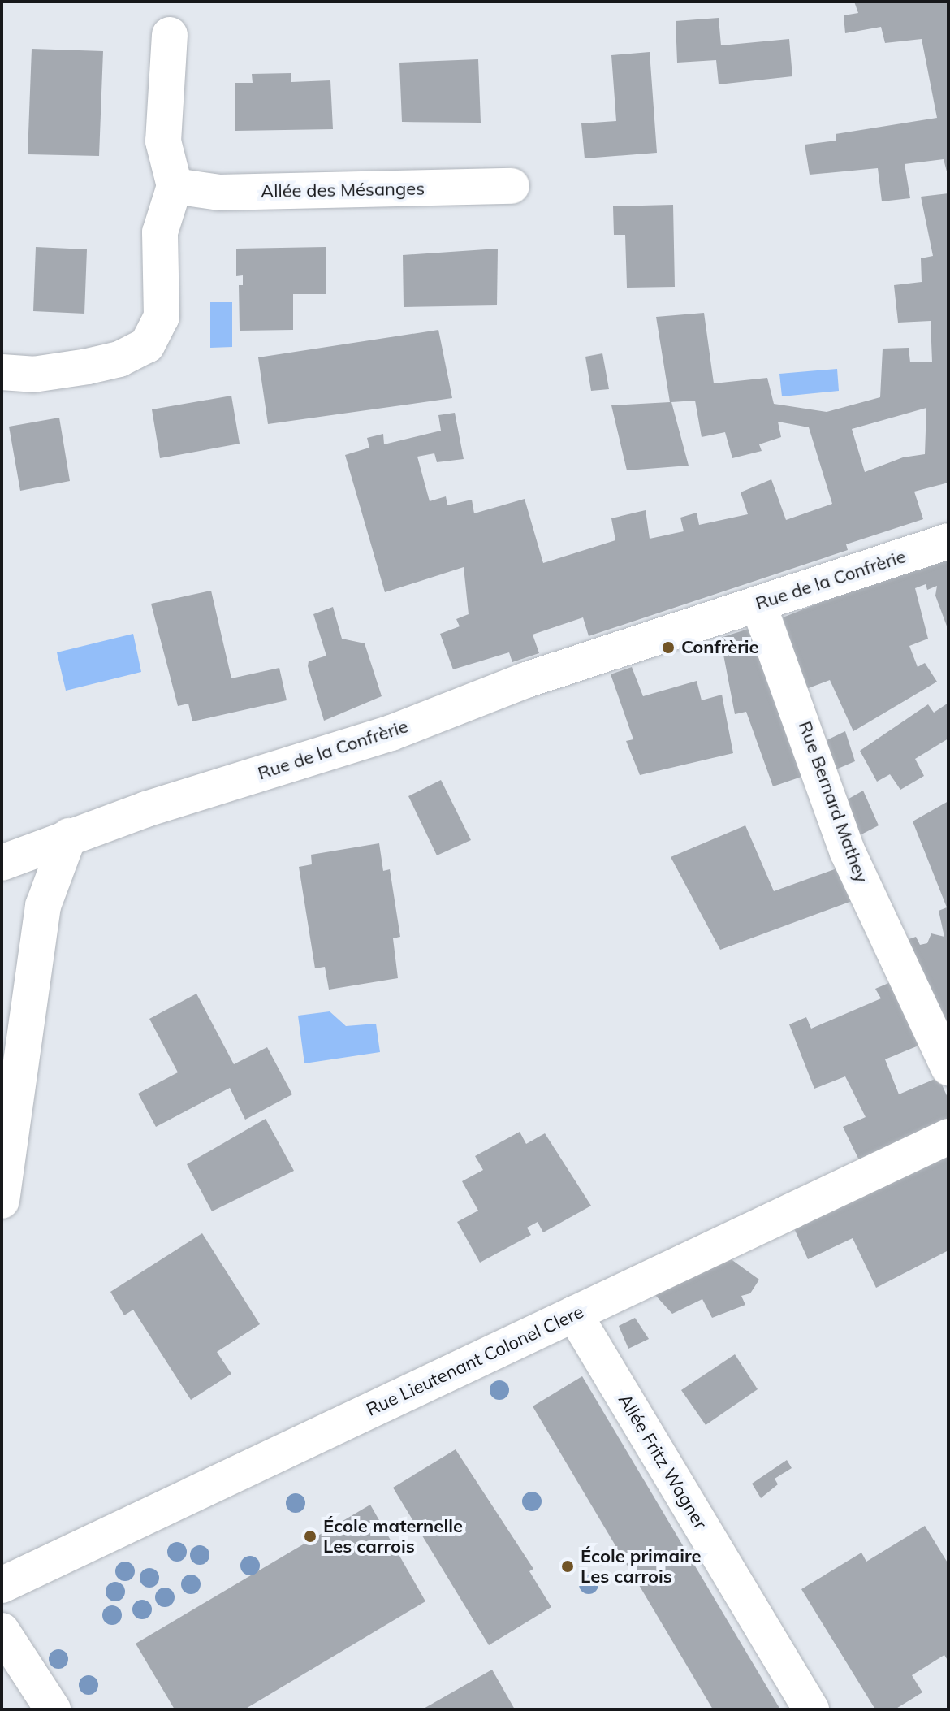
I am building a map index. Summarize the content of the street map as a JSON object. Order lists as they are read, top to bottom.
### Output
{
  "streets": {
    "street": [
      "Allée des Mésanges",
      "Rue de la Confrèrie",
      "Rue Bernard Mathey",
      "Rue Lieutenant Colonel Clere",
      "Allée Fritz Wagner"
    ]
  },
  "crossings": [
    ["Rue de la Confrèrie", "Rue Bernard Mathey"],
    ["Rue Lieutenant Colonel Clere", "Allée Fritz Wagner"]
  ],
  "places": ["Confrèrie", "École maternelle Les carrois", "École primaire Les carrois"]
}
